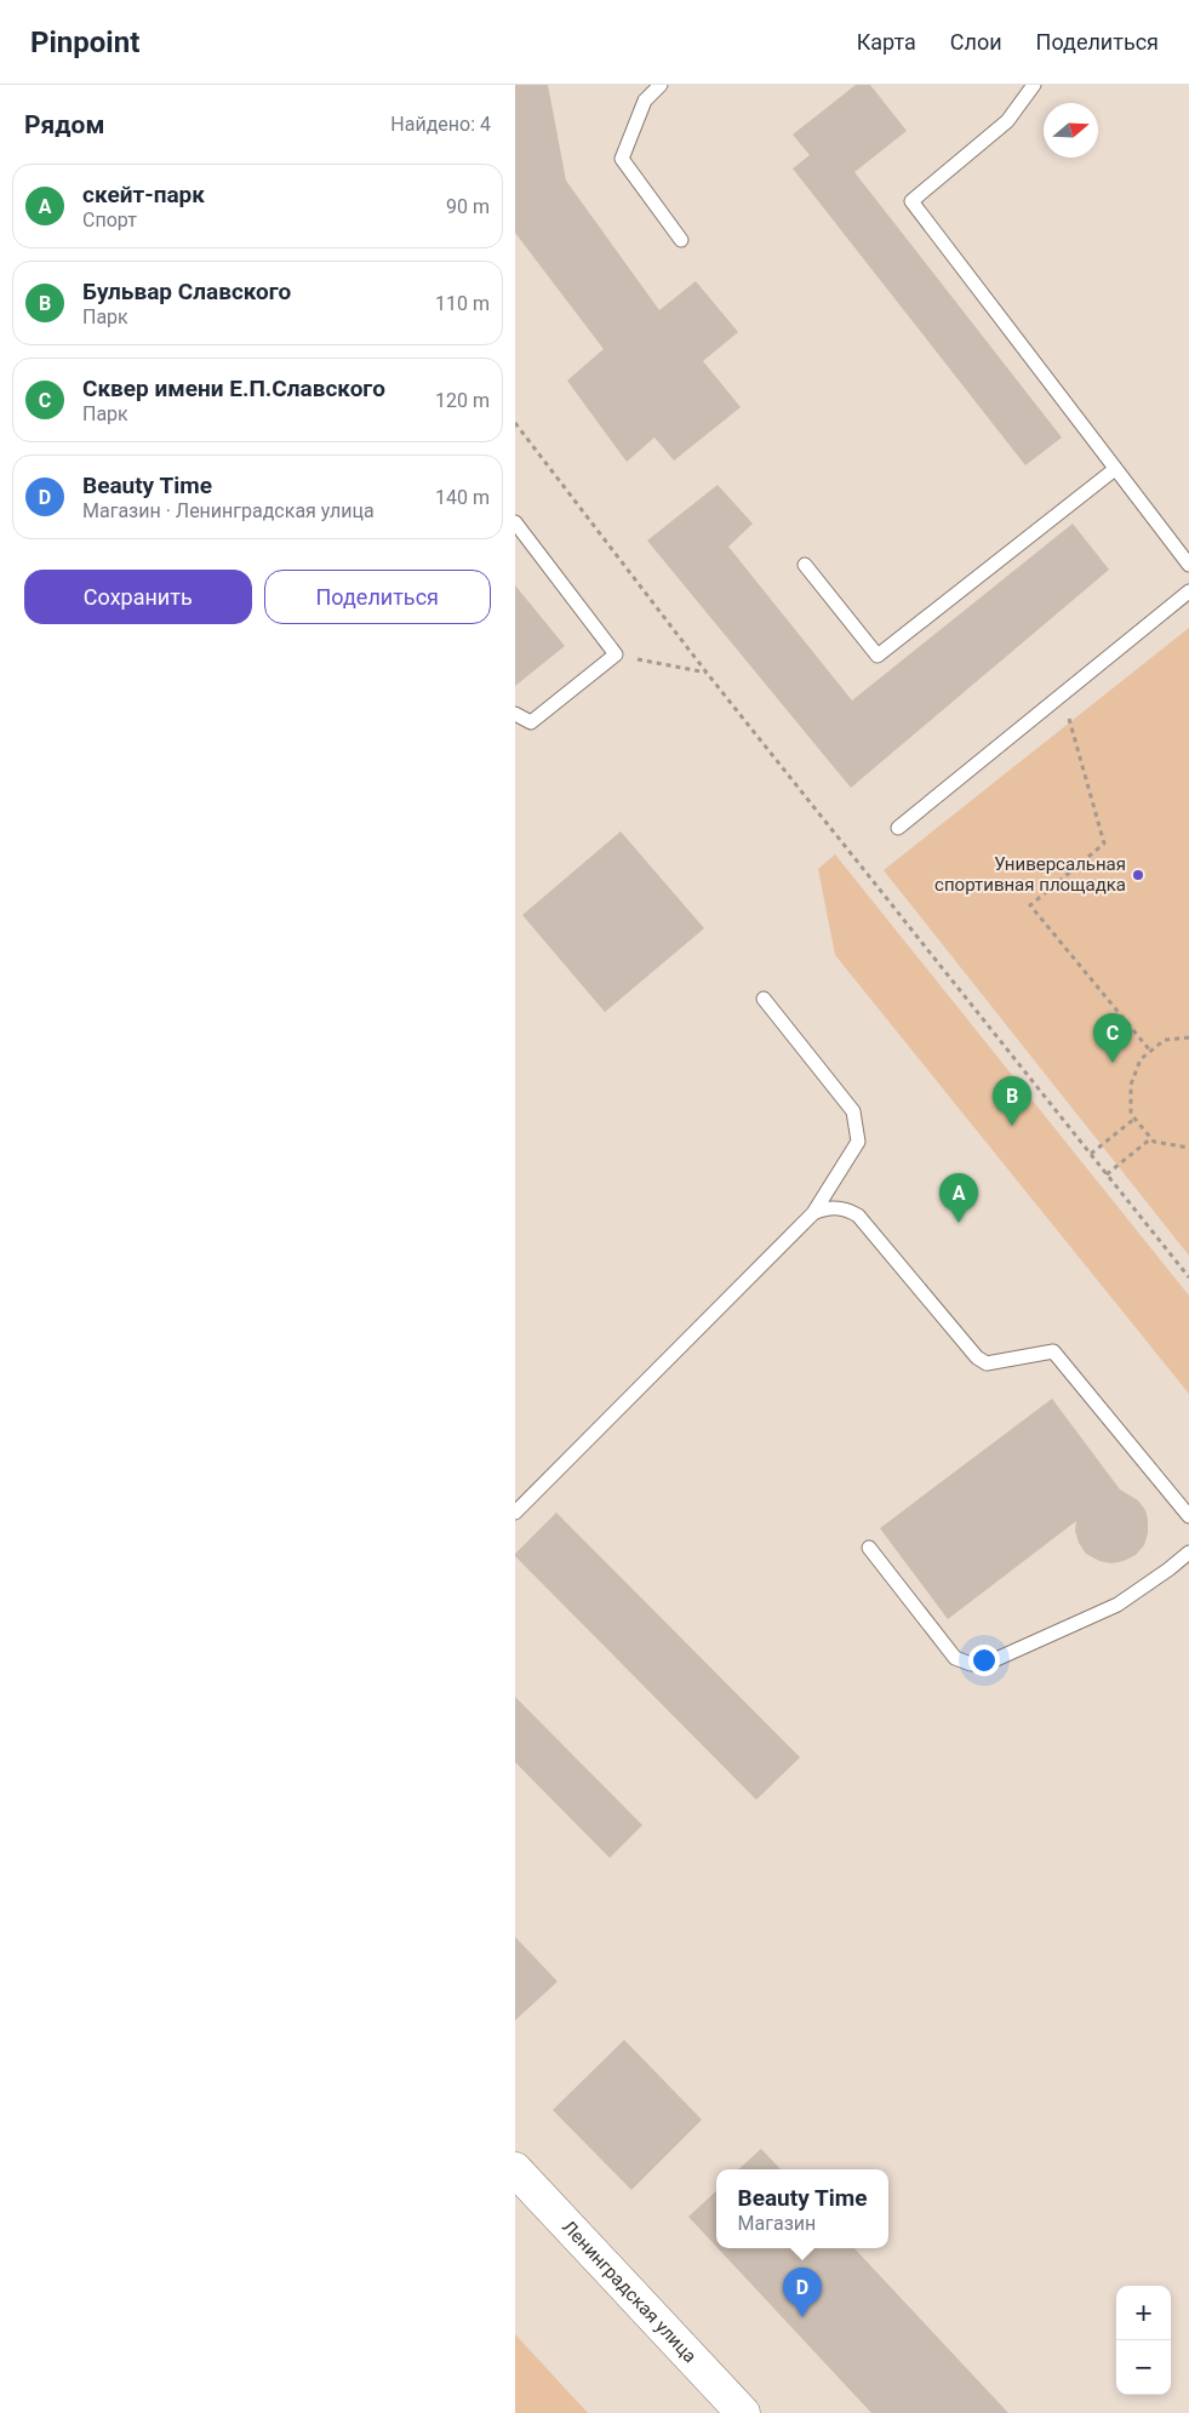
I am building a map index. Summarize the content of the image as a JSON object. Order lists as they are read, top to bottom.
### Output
{
  "streets": {
    "street": ["Ленинградская улица"]
  },
  "places": ["Универсальная спортивная площадка"],
  "north": "right",
  "page": {
    "header": "Pinpoint",
    "nav": ["Карта", "Слои", "Поделиться"],
    "heading": ["Рядом", "Найдено: 4"],
    "list": [
      {
        "mark": "A",
        "name": "скейт-парк",
        "note": "Спорт",
        "value": "90 m"
      },
      {
        "mark": "B",
        "name": "Бульвар Славского",
        "note": "Парк",
        "value": "110 m"
      },
      {
        "mark": "C",
        "name": "Сквер имени Е.П.Славского",
        "note": "Парк",
        "value": "120 m"
      },
      {
        "mark": "D",
        "name": "Beauty Time",
        "note": "Магазин · Ленинградская улица",
        "value": "140 m"
      }
    ],
    "buttons": ["Сохранить", "Поделиться"],
    "pins": [
      "C",
      "B",
      "A",
      "D"
    ],
    "popup": ["Beauty Time", "Магазин"],
    "map_buttons": ["+", "−"]
  }
}
